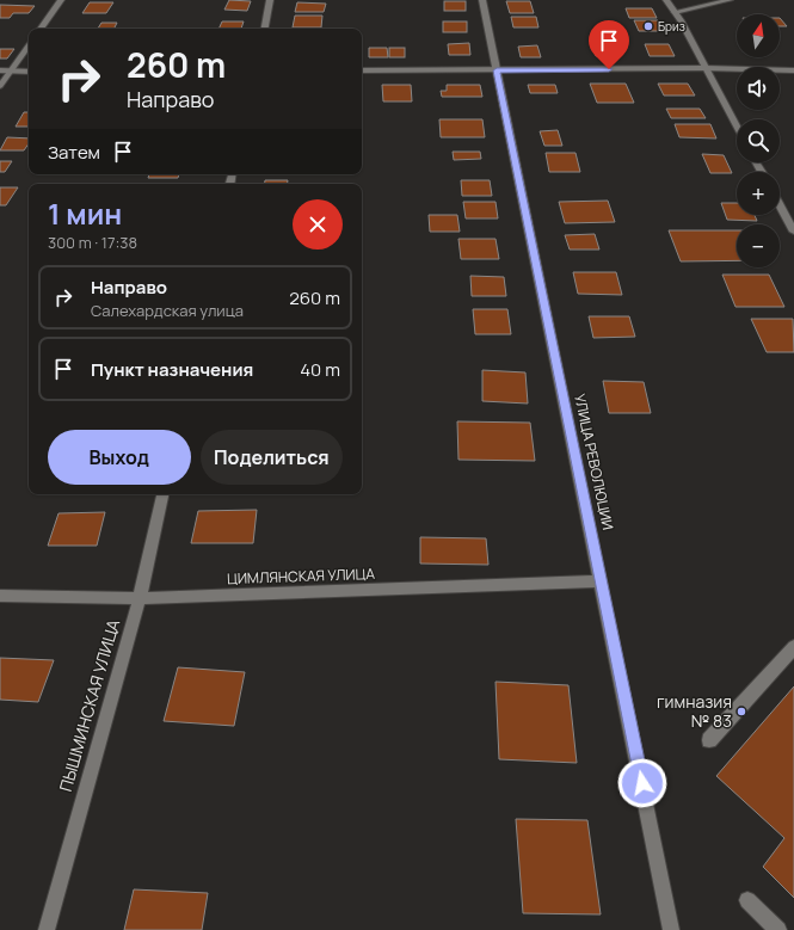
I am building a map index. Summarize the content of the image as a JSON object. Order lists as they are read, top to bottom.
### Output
{
  "streets": {
    "street": ["УЛИЦА РЕВОЛЮЦИИ", "ЦИМЛЯНСКАЯ УЛИЦА", "ПЫШМИНСКАЯ УЛИЦА"]
  },
  "crossings": [
    ["УЛИЦА РЕВОЛЮЦИИ", "ЦИМЛЯНСКАЯ УЛИЦА"],
    ["ЦИМЛЯНСКАЯ УЛИЦА", "ПЫШМИНСКАЯ УЛИЦА"]
  ],
  "places": ["Бриз", "гимназия № 83"],
  "north": "top",
  "page": {
    "map_buttons": ["+", "−"],
    "turn": ["260 m", "Направо"],
    "then": "Затем",
    "heading": ["1 мин", "300 m · 17:38"],
    "list": [
      {
        "name": "Направо",
        "note": "Салехардская улица",
        "value": "260 m"
      },
      {
        "name": "Пункт назначения",
        "value": "40 m"
      }
    ],
    "buttons": ["Выход", "Поделиться"]
  }
}
